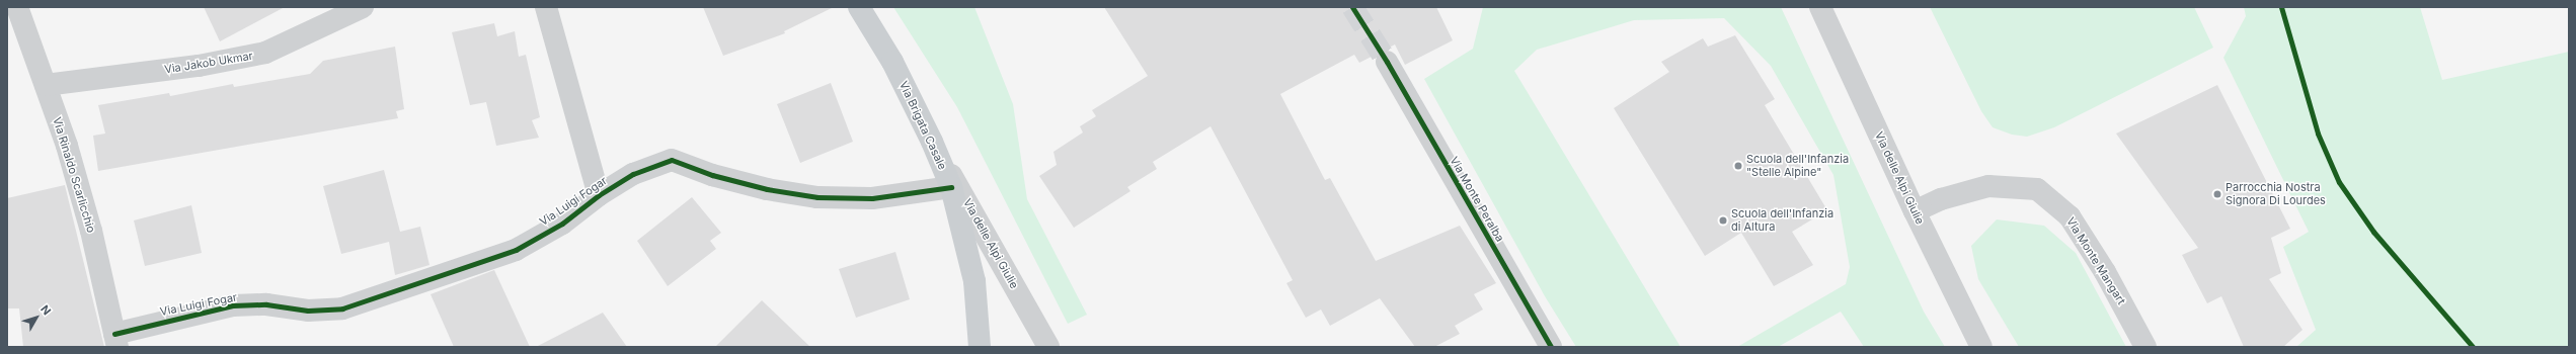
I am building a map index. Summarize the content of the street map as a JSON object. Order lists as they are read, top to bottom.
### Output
{
  "streets": {
    "main road": ["Via Brigata Casale"],
    "street": [
      "Via Jakob Ukmar",
      "Via Rinaldo Scarlicchio",
      "Via delle Alpi Giulie",
      "Via Monte Peralba",
      "Via Luigi Fogar",
      "Via Monte Mangart"
    ]
  },
  "crossings": [
    ["Via Jakob Ukmar", "Via Rinaldo Scarlicchio"],
    ["Via Brigata Casale", "Via delle Alpi Giulie"],
    ["Via Brigata Casale", "Via Luigi Fogar"],
    ["Via Rinaldo Scarlicchio", "Via Luigi Fogar"],
    ["Via delle Alpi Giulie", "Via Monte Mangart"]
  ],
  "places": ["Scuola dell'Infanzia \"Stelle Alpine\"", "Parrocchia Nostra Signora Di Lourdes", "Scuola dell'Infanzia di Altura"],
  "north": "top right"
}
